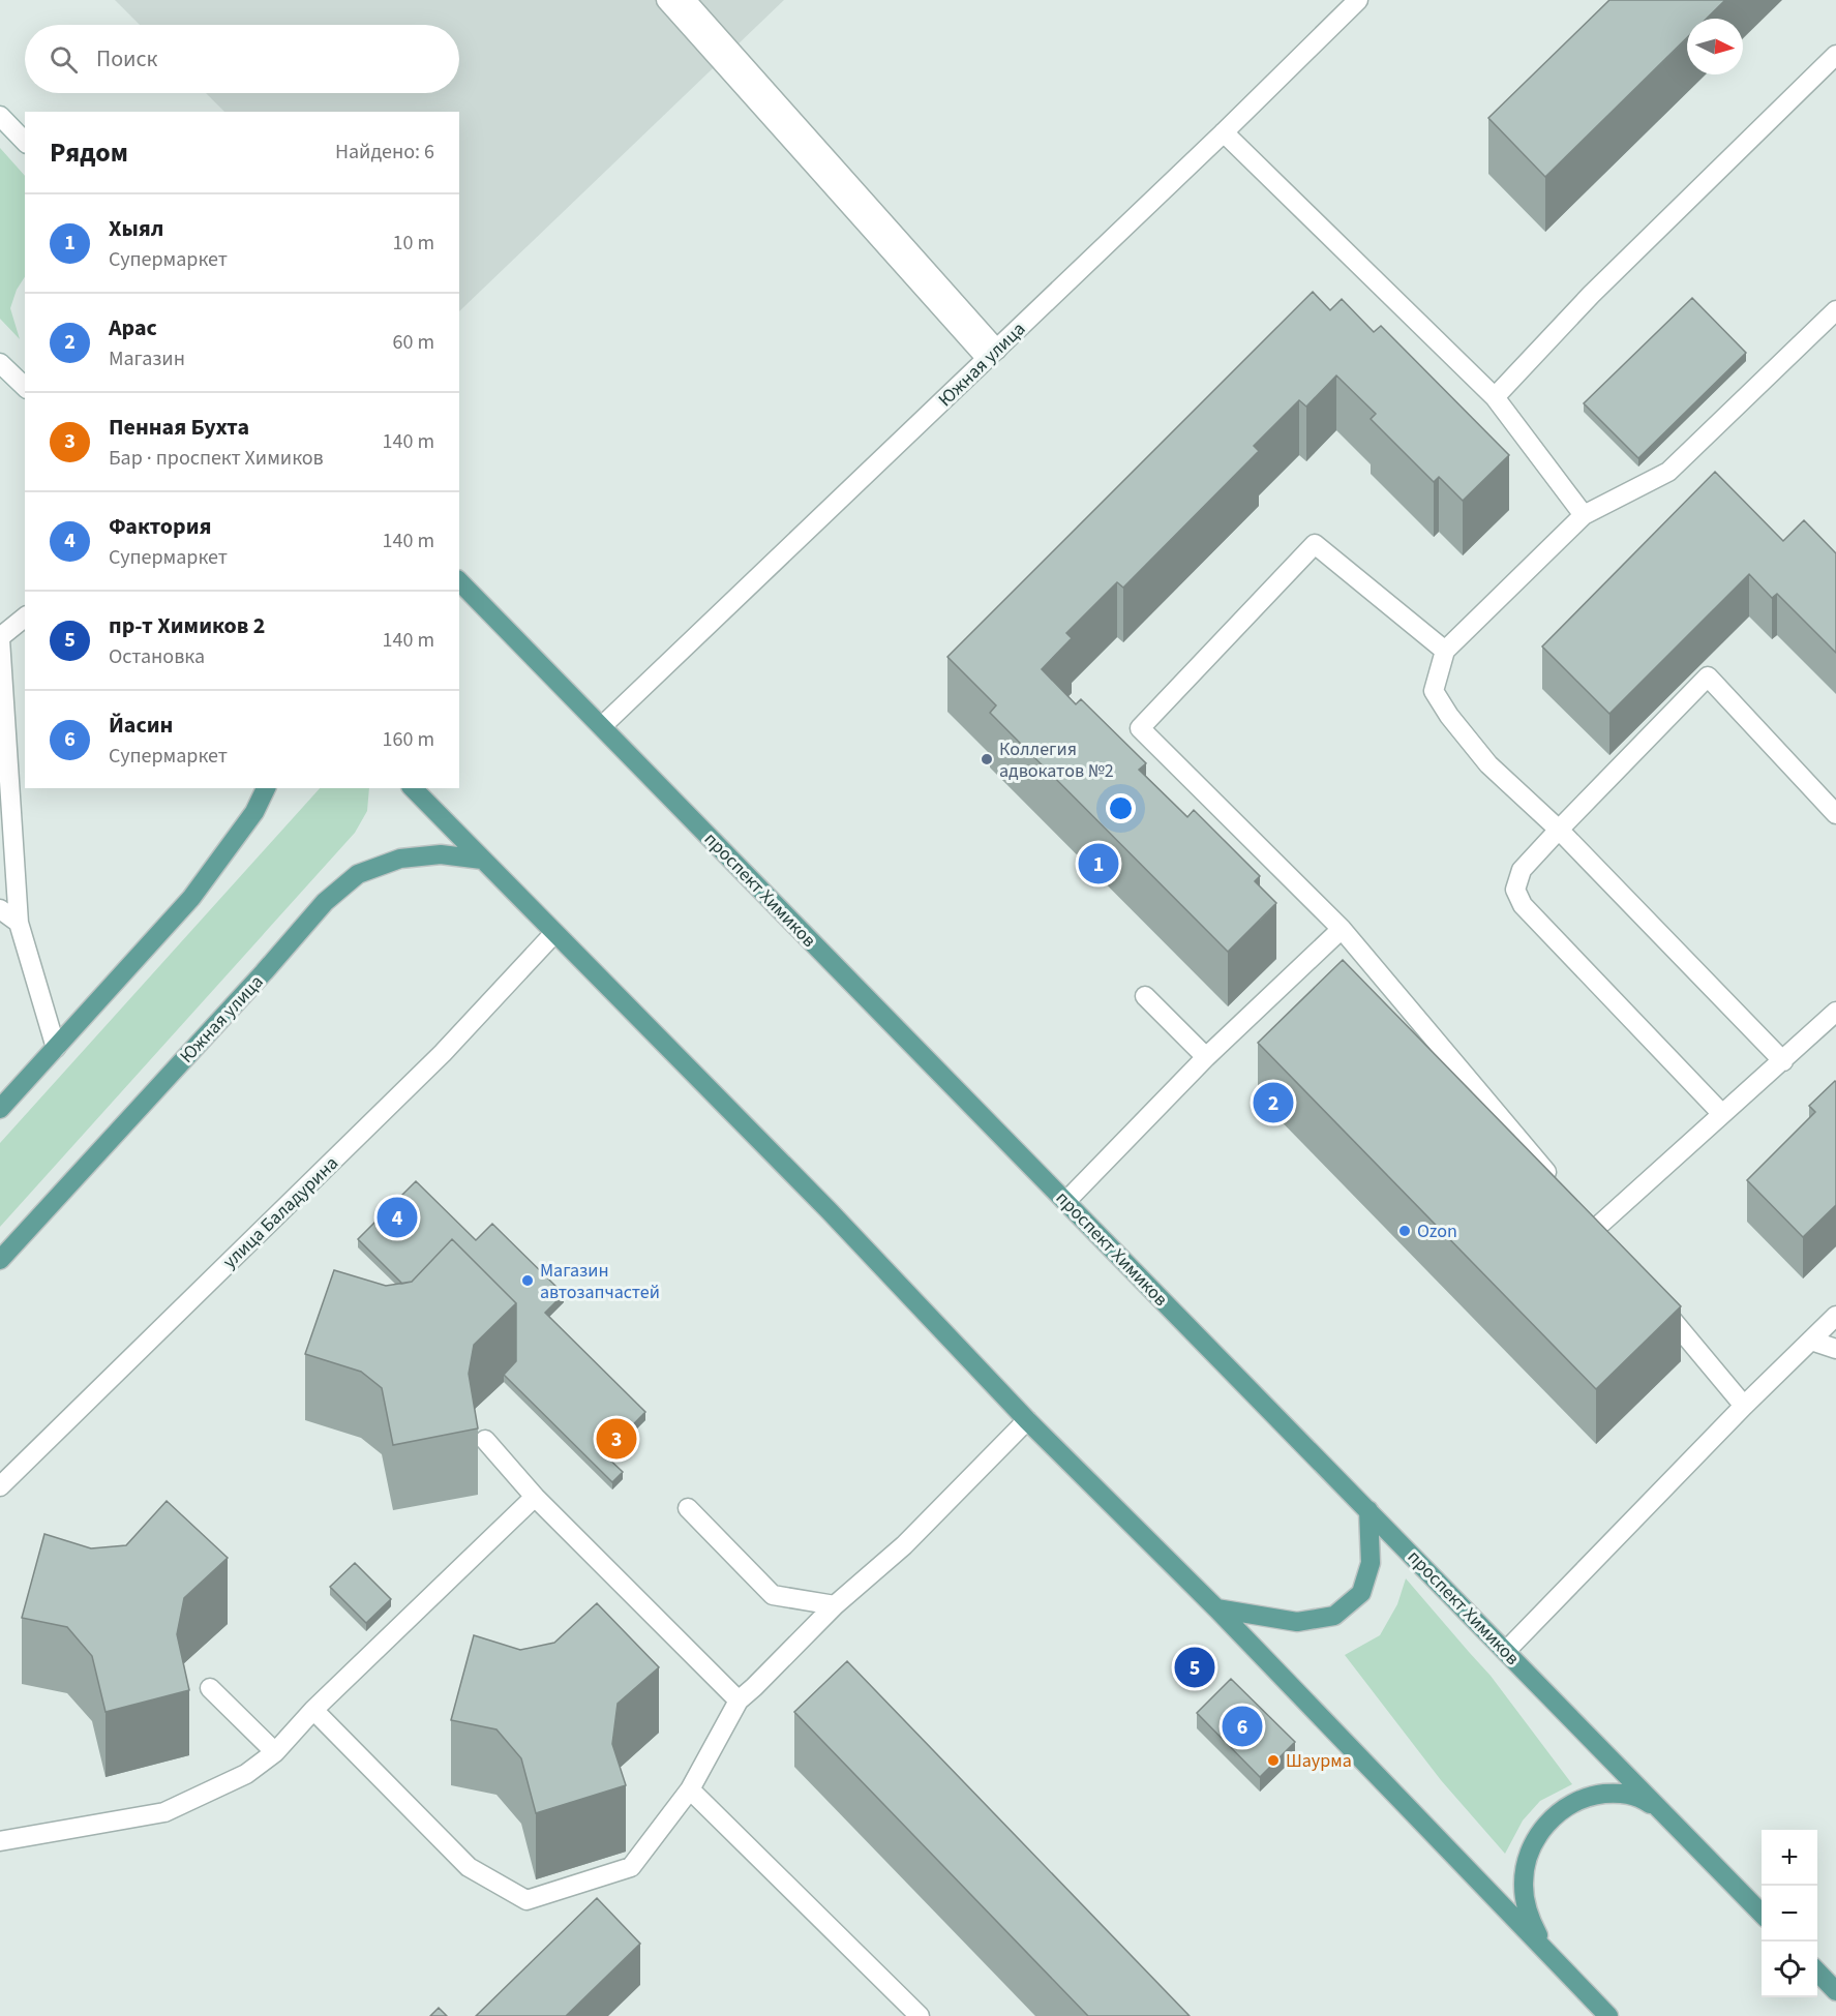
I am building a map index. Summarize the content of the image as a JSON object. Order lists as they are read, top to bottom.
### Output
{
  "streets": {
    "main road": ["Южная улица", "проспект Химиков"],
    "street": ["улица Баладурина"]
  },
  "crossings": [
    ["Южная улица", "проспект Химиков"]
  ],
  "places": [
    "Коллегия адвокатов №2",
    "Ozon",
    "Магазин автозапчастей",
    "Шаурма"
  ],
  "north": "right",
  "page": {
    "search": "Поиск",
    "heading": ["Рядом", "Найдено: 6"],
    "list": [
      {
        "mark": "1",
        "name": "Хыял",
        "note": "Супермаркет",
        "value": "10 m"
      },
      {
        "mark": "2",
        "name": "Арас",
        "note": "Магазин",
        "value": "60 m"
      },
      {
        "mark": "3",
        "name": "Пенная Бухта",
        "note": "Бар · проспект Химиков",
        "value": "140 m"
      },
      {
        "mark": "4",
        "name": "Фактория",
        "note": "Супермаркет",
        "value": "140 m"
      },
      {
        "mark": "5",
        "name": "пр-т Химиков 2",
        "note": "Остановка",
        "value": "140 m"
      },
      {
        "mark": "6",
        "name": "Йасин",
        "note": "Супермаркет",
        "value": "160 m"
      }
    ],
    "pins": [
      "1",
      "2",
      "4",
      "3",
      "5",
      "6"
    ],
    "map_buttons": ["+", "−"]
  }
}
